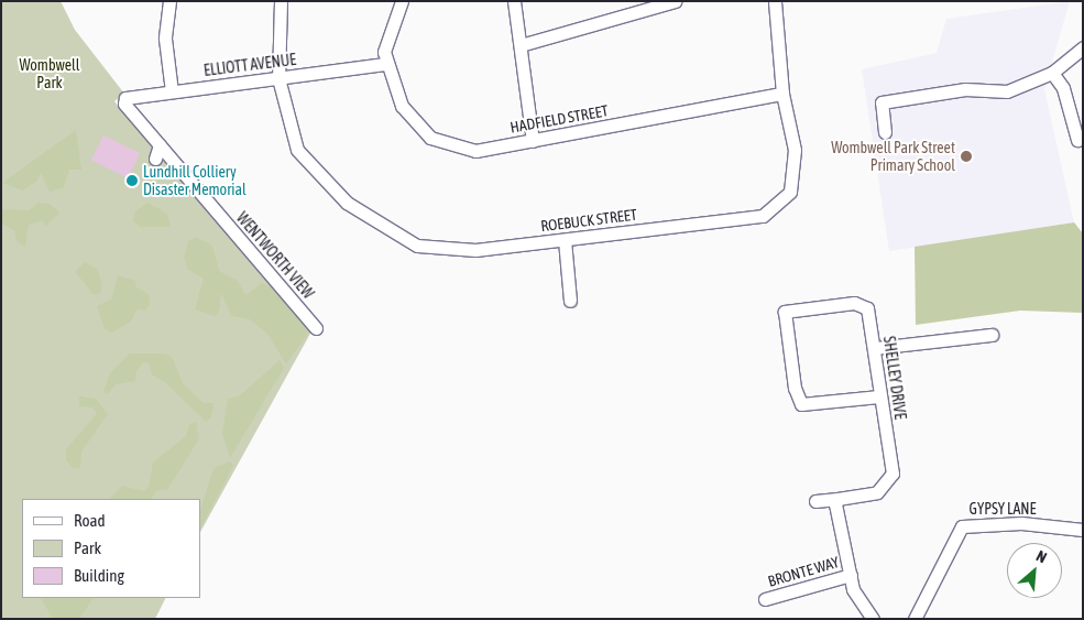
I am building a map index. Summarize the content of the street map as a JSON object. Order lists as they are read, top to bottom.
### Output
{
  "streets": {
    "street": [
      "ELLIOTT AVENUE",
      "HADFIELD STREET",
      "ROEBUCK STREET",
      "WENTWORTH VIEW",
      "SHELLEY DRIVE",
      "GYPSY LANE",
      "BRONTE WAY"
    ]
  },
  "crossings": [
    ["ELLIOTT AVENUE", "HADFIELD STREET"],
    ["ELLIOTT AVENUE", "ROEBUCK STREET"],
    ["ELLIOTT AVENUE", "WENTWORTH VIEW"],
    ["HADFIELD STREET", "ROEBUCK STREET"]
  ],
  "parks": ["Wombwell Park"],
  "places": ["Wombwell Park Street Primary School", "Lundhill Colliery Disaster Memorial"],
  "legend": ["Road", "Park", "Building"],
  "north": "top right"
}
